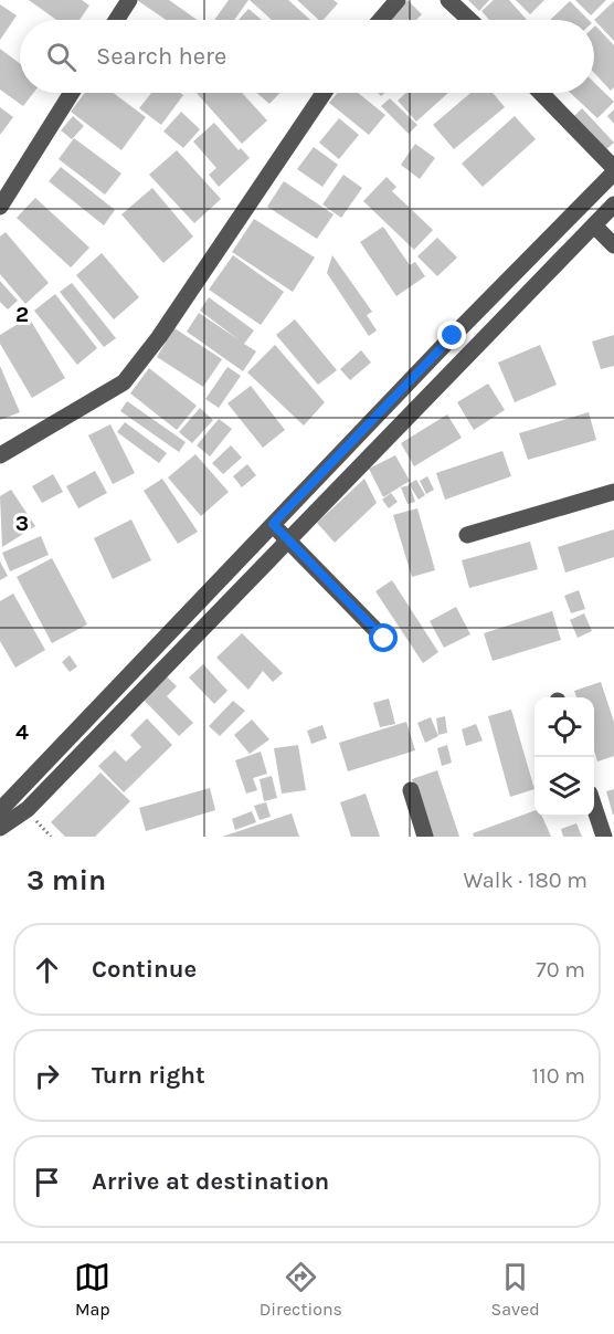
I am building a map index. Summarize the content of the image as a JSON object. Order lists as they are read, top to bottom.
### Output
{
  "page": {
    "search": "Search here",
    "heading": ["3 min", "Walk · 180 m"],
    "list": [
      ["Continue", "70 m"],
      ["Turn right", "110 m"],
      "Arrive at destination"
    ],
    "nav": ["Map", "Directions", "Saved"]
  },
  "grid": {
    "rows": ["2", "3", "4"]
  }
}
